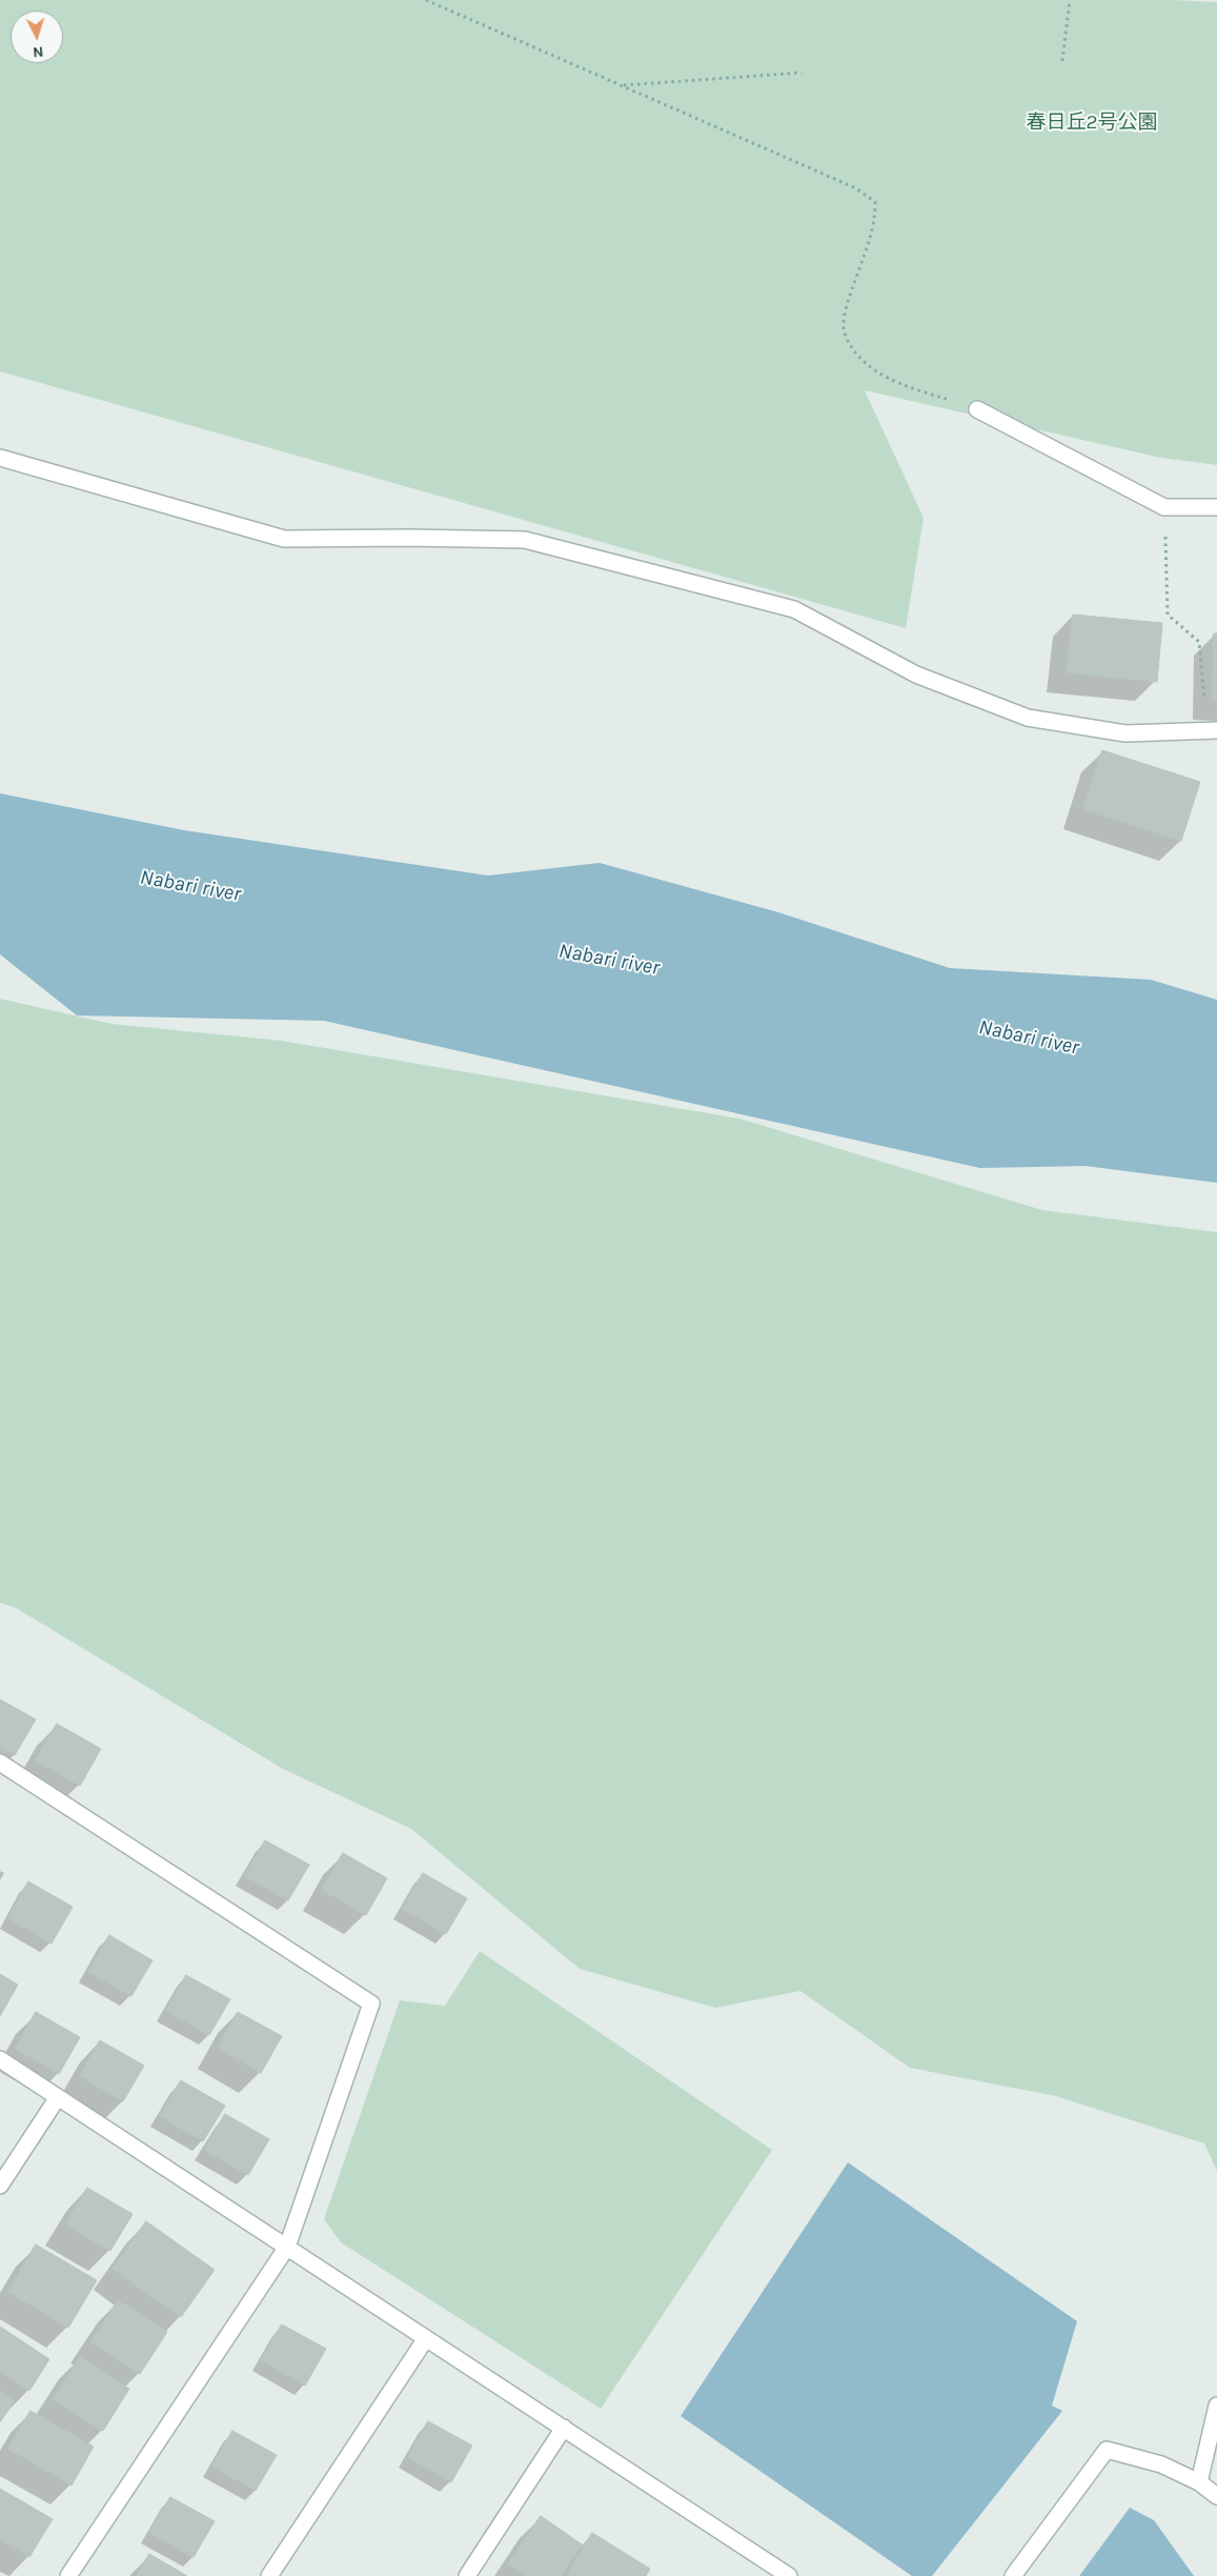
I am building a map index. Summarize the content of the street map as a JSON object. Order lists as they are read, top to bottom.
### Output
{
  "water": ["Nabari river"],
  "parks": ["春日丘2号公園"],
  "north": "bottom"
}
